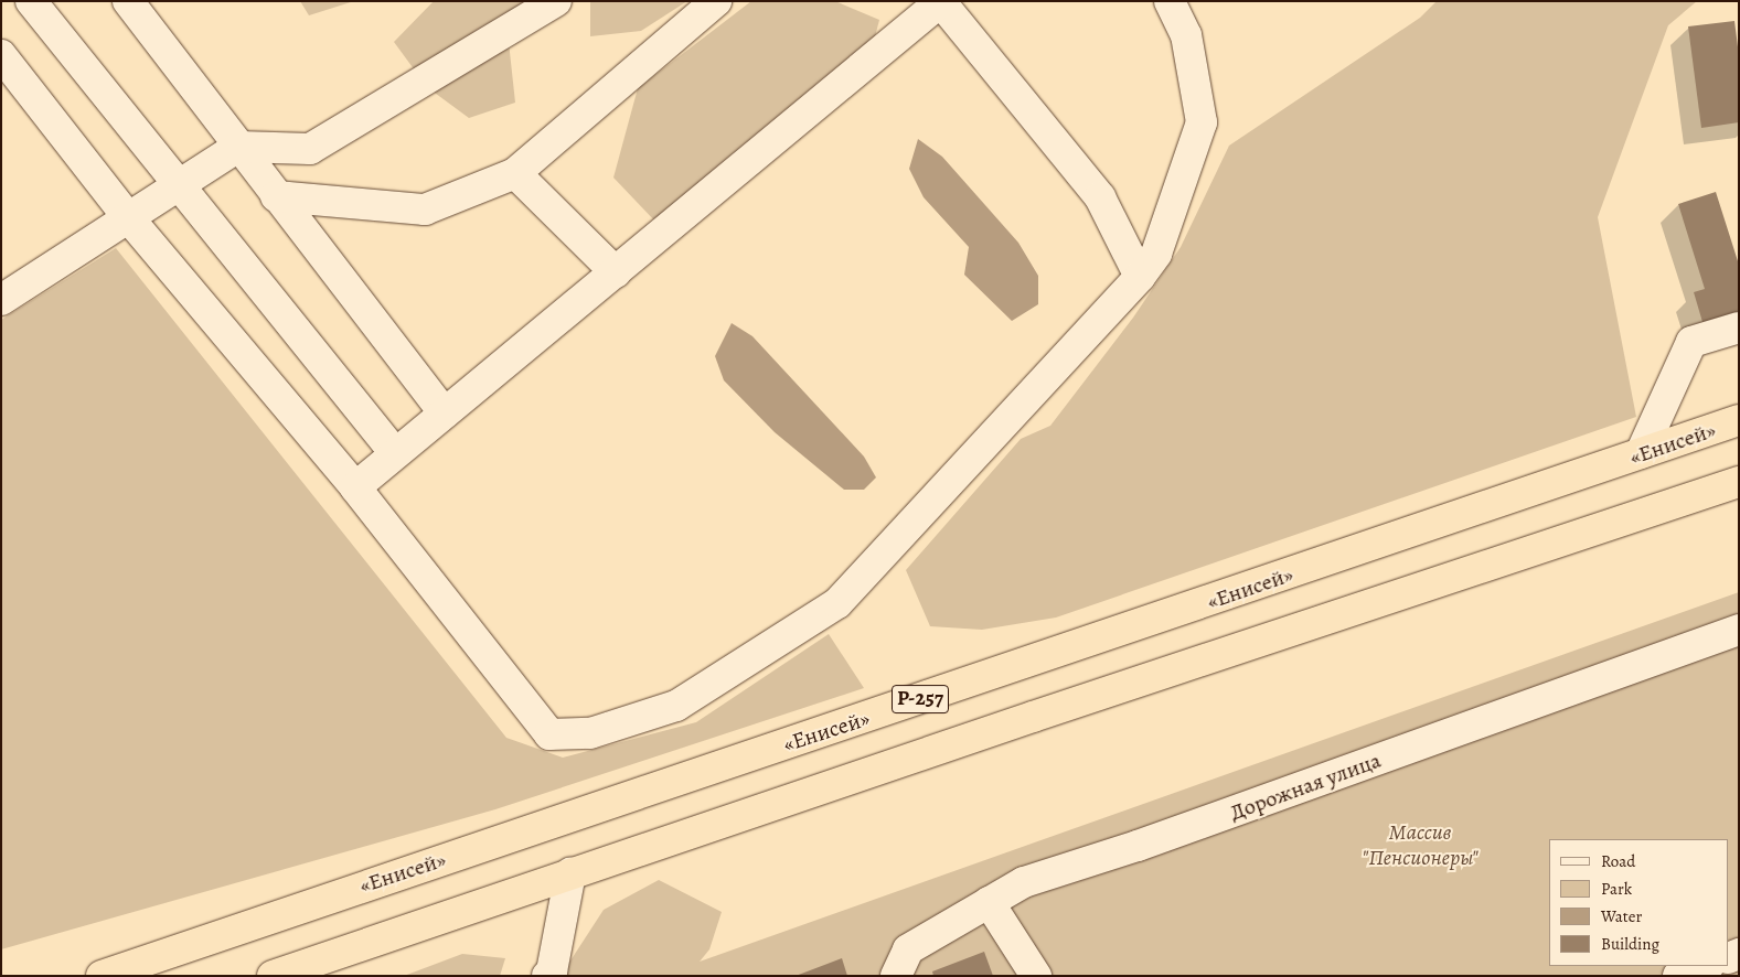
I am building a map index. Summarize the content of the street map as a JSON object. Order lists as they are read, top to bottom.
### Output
{
  "streets": {
    "highway": ["«Енисей»", "Р-257"],
    "street": ["Дорожная улица"]
  },
  "parks": ["Массив \"Пенсионеры\""],
  "legend": [
    "Road",
    "Park",
    "Water",
    "Building"
  ]
}
